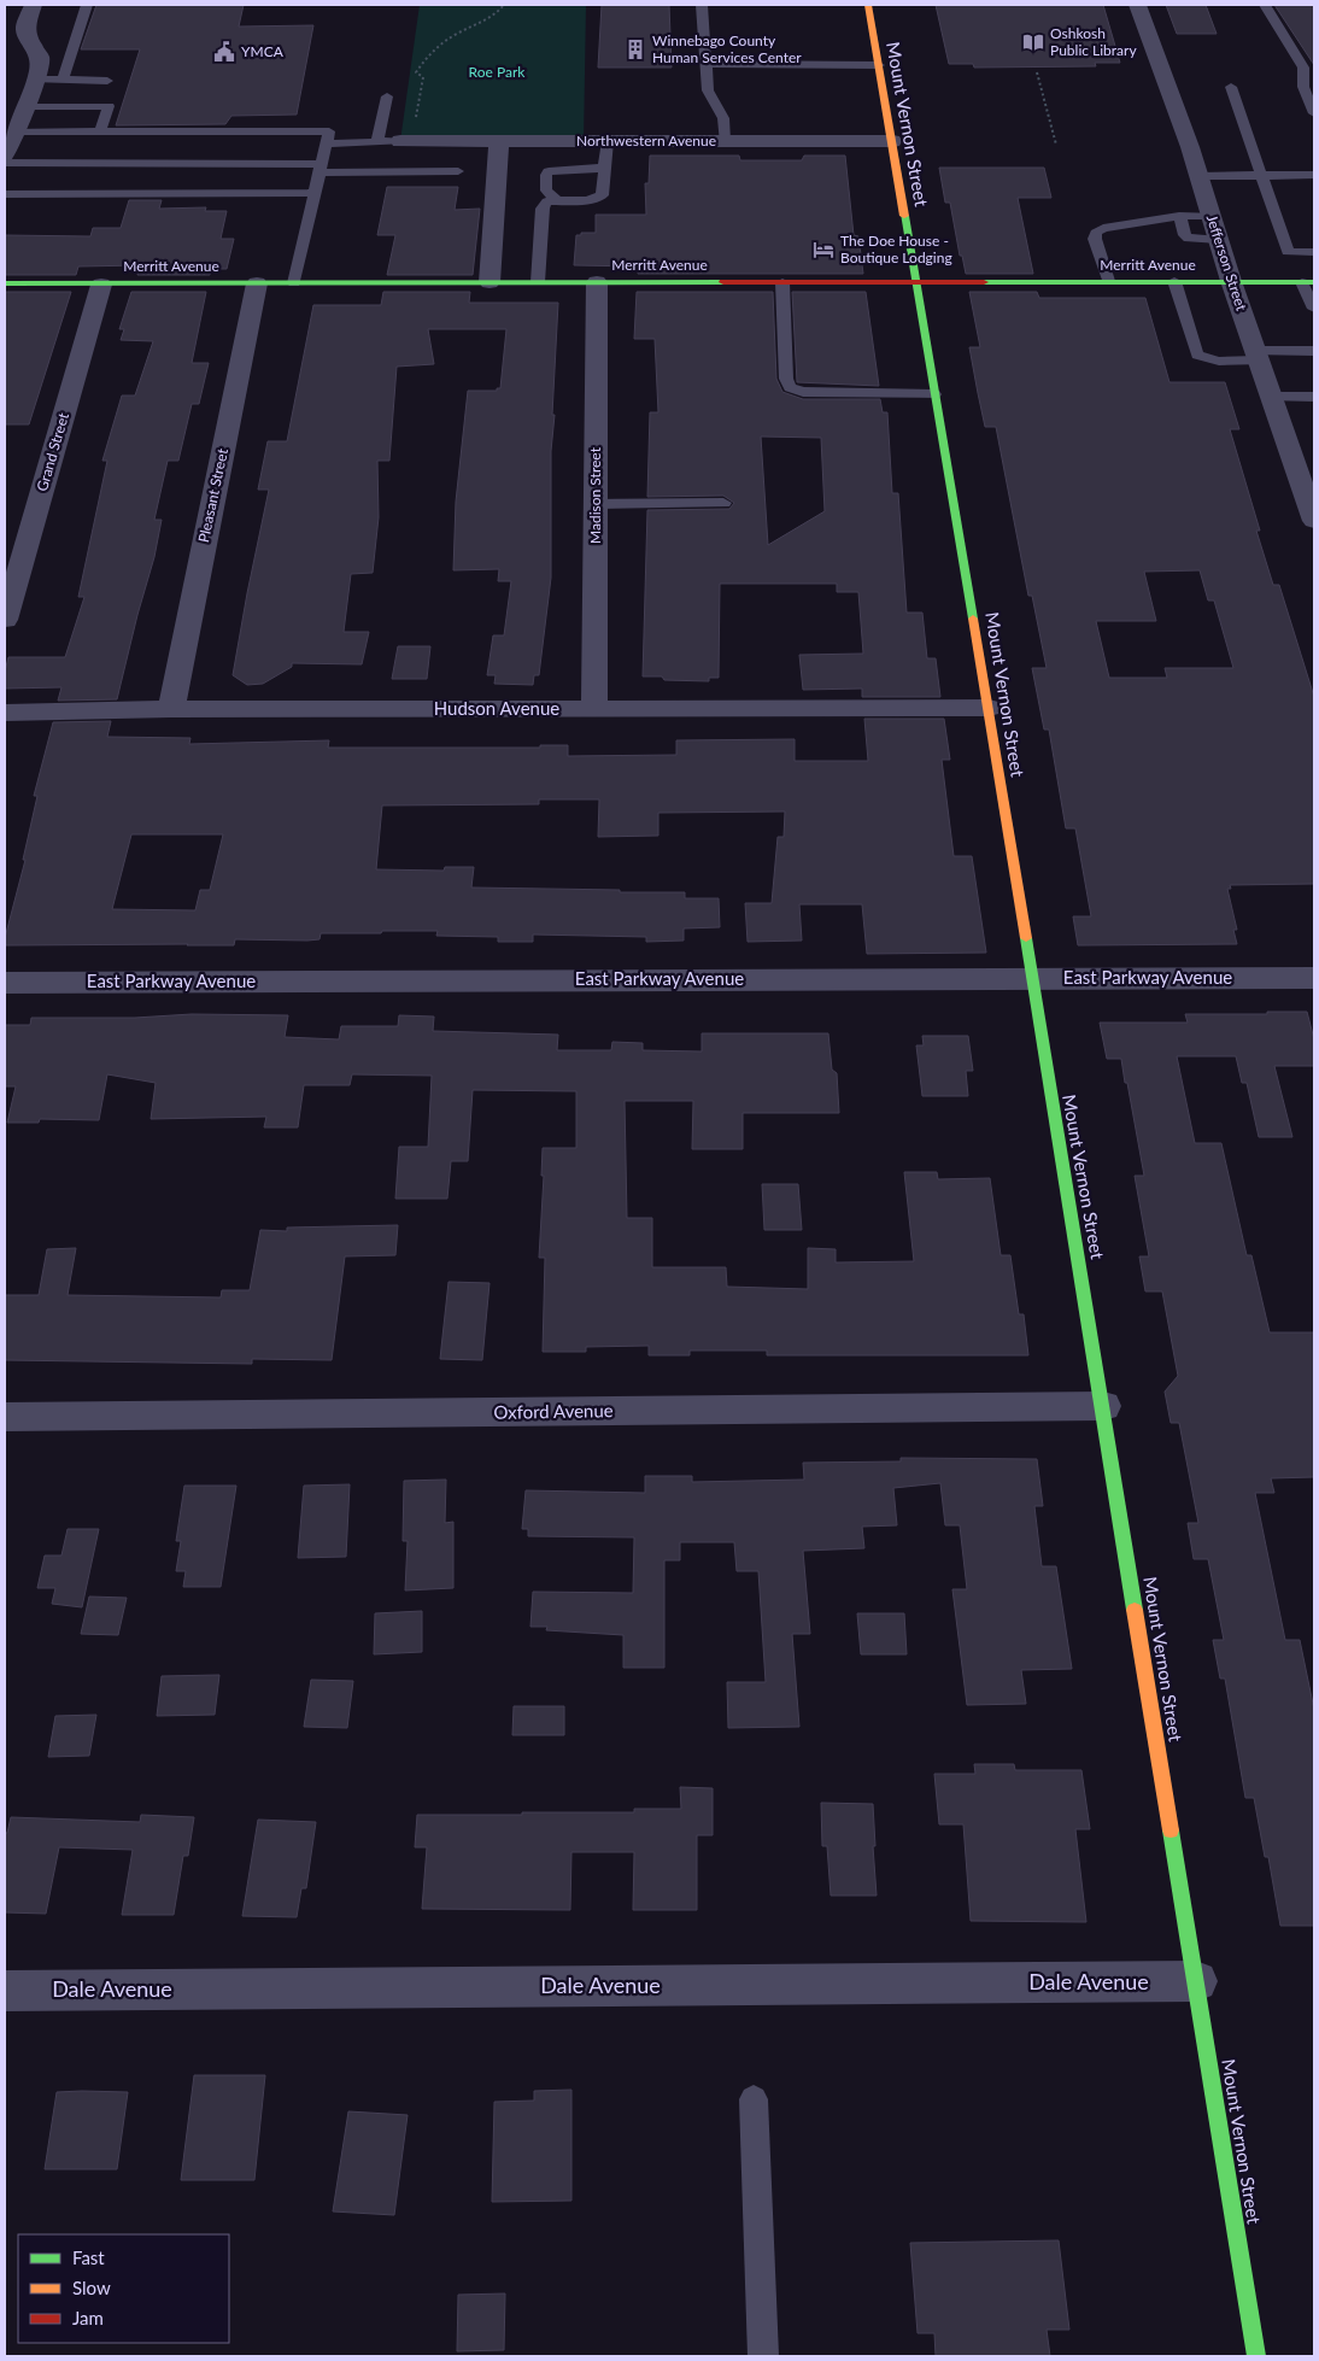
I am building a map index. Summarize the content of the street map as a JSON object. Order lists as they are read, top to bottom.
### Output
{
  "streets": {
    "street": [
      "Mount Vernon Street",
      "Northwestern Avenue",
      "Jefferson Street",
      "Merritt Avenue",
      "Grand Street",
      "Pleasant Street",
      "Madison Street",
      "Hudson Avenue",
      "East Parkway Avenue",
      "Oxford Avenue",
      "Dale Avenue"
    ]
  },
  "crossings": [
    ["Mount Vernon Street", "Northwestern Avenue"],
    ["Mount Vernon Street", "Merritt Avenue"],
    ["Mount Vernon Street", "Hudson Avenue"],
    ["Mount Vernon Street", "East Parkway Avenue"],
    ["Mount Vernon Street", "Oxford Avenue"],
    ["Mount Vernon Street", "Dale Avenue"],
    ["Jefferson Street", "Merritt Avenue"],
    ["Merritt Avenue", "Grand Street"],
    ["Merritt Avenue", "Pleasant Street"],
    ["Merritt Avenue", "Madison Street"],
    ["Pleasant Street", "Hudson Avenue"],
    ["Madison Street", "Hudson Avenue"]
  ],
  "parks": ["Roe Park"],
  "places": {
    "library": ["Oshkosh Public Library"],
    "building": ["Winnebago County Human Services Center"],
    "public building": ["YMCA"],
    "hotel": ["The Doe House - Boutique Lodging"]
  },
  "legend": ["Fast", "Slow", "Jam"]
}
